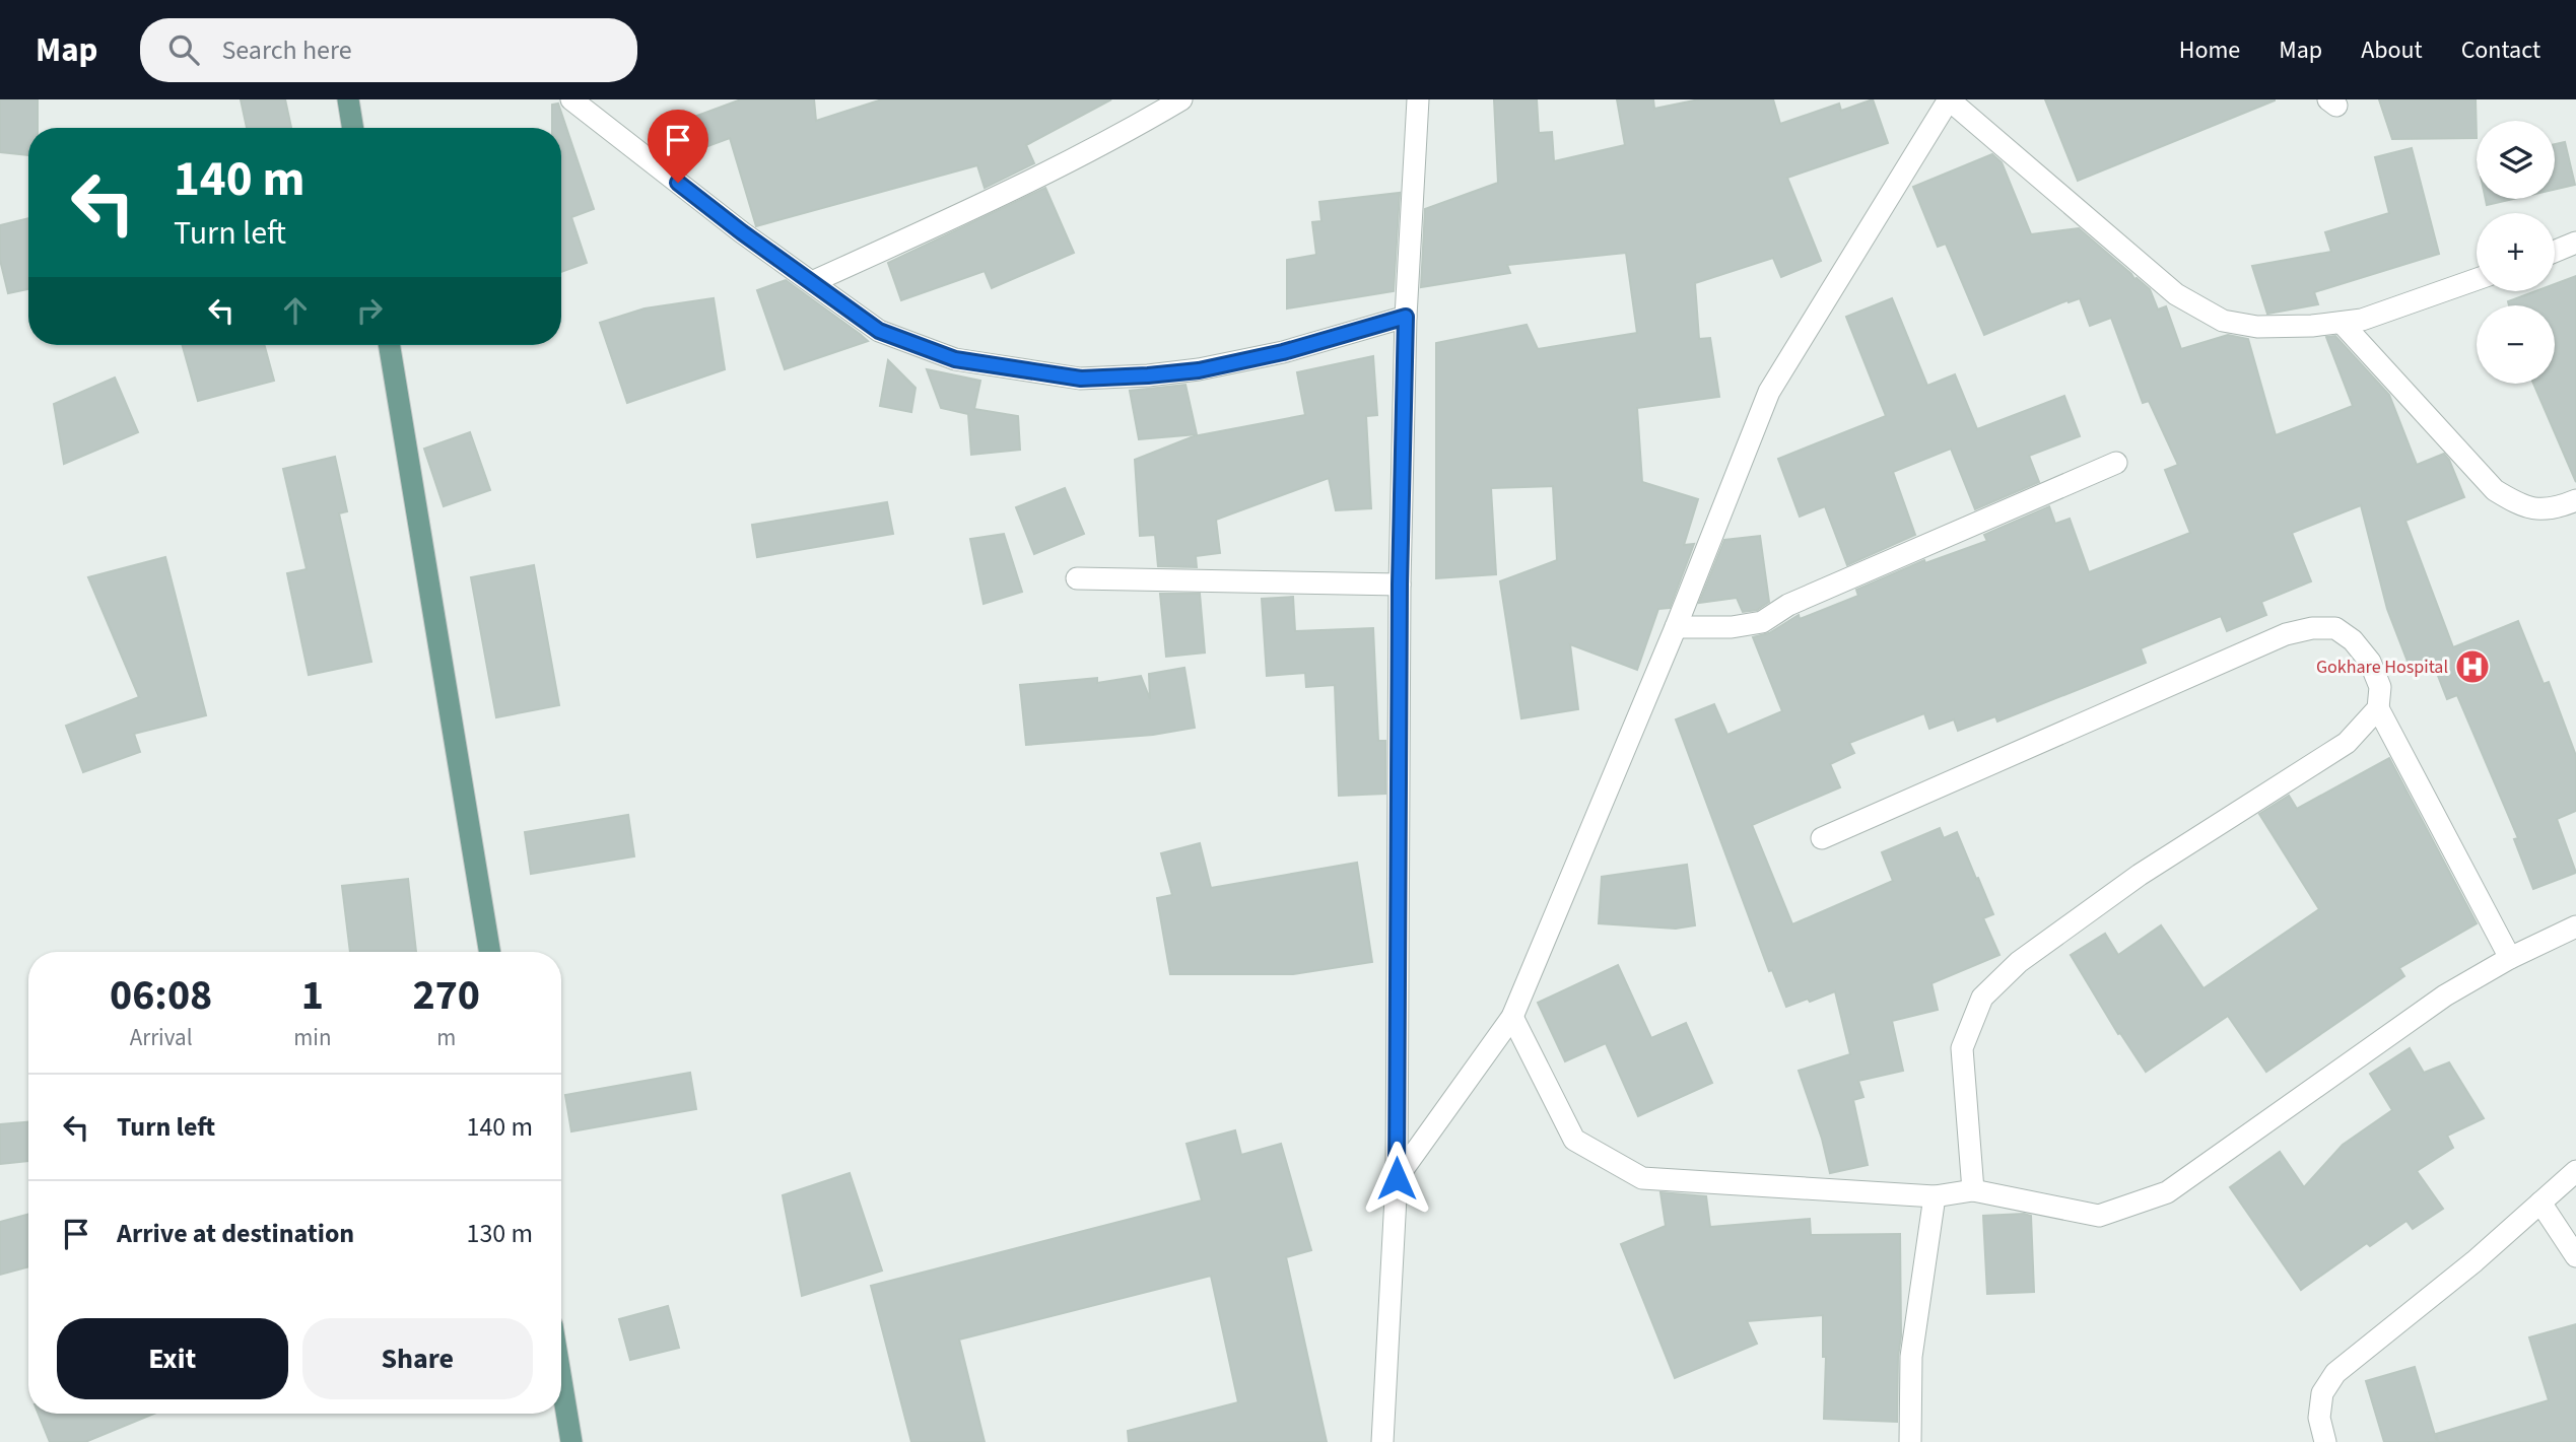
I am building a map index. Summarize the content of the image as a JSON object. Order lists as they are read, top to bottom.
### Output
{
  "places": {
    "hospital": ["Gokhare Hospital"]
  },
  "page": {
    "header": "Map",
    "search": "Search here",
    "nav": [
      "Home",
      "Map",
      "About",
      "Contact"
    ],
    "map_buttons": ["+", "−"],
    "turn": ["140 m", "Turn left"],
    "eta": [
      "06:08",
      "Arrival",
      "1",
      "min",
      "270",
      "m"
    ],
    "list": [
      {
        "name": "Turn left",
        "value": "140 m"
      },
      {
        "name": "Arrive at destination",
        "value": "130 m"
      }
    ],
    "buttons": ["Exit", "Share"]
  }
}
